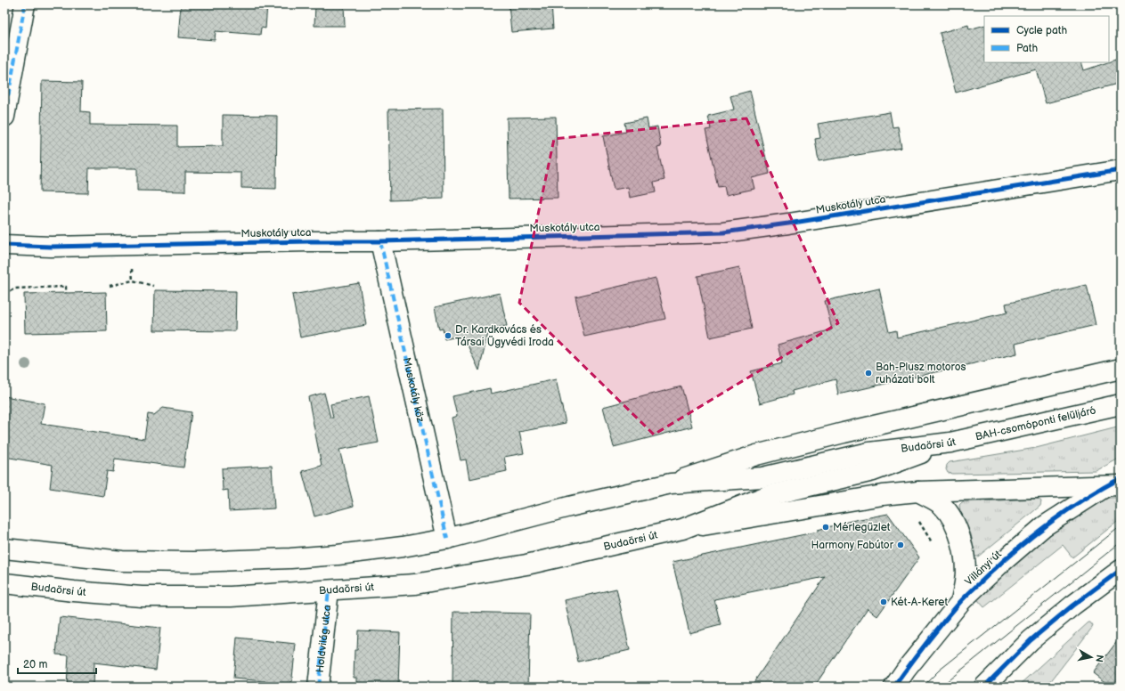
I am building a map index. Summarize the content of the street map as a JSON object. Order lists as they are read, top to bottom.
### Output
{
  "streets": {
    "main road": [
      "Muskotály utca",
      "Muskotály köz",
      "BAH-csomóponti felüljáró",
      "Budaörsi út",
      "Villányi út",
      "Holdvilág utca"
    ]
  },
  "crossings": [
    ["Muskotály utca", "Muskotály köz"],
    ["Muskotály köz", "Budaörsi út"],
    ["BAH-csomóponti felüljáró", "Budaörsi út"],
    ["Budaörsi út", "Villányi út"],
    ["Budaörsi út", "Holdvilág utca"]
  ],
  "places": [
    "Dr. Kardkovács és Társai Ügyvédi Iroda",
    "Bah-Plusz motoros ruházati bolt",
    "Mérlegüzlet",
    "Harmony Fabútor",
    "Két-A-Keret"
  ],
  "legend": ["Cycle path", "Path"],
  "scale_bar": "20 m",
  "north": "right"
}
